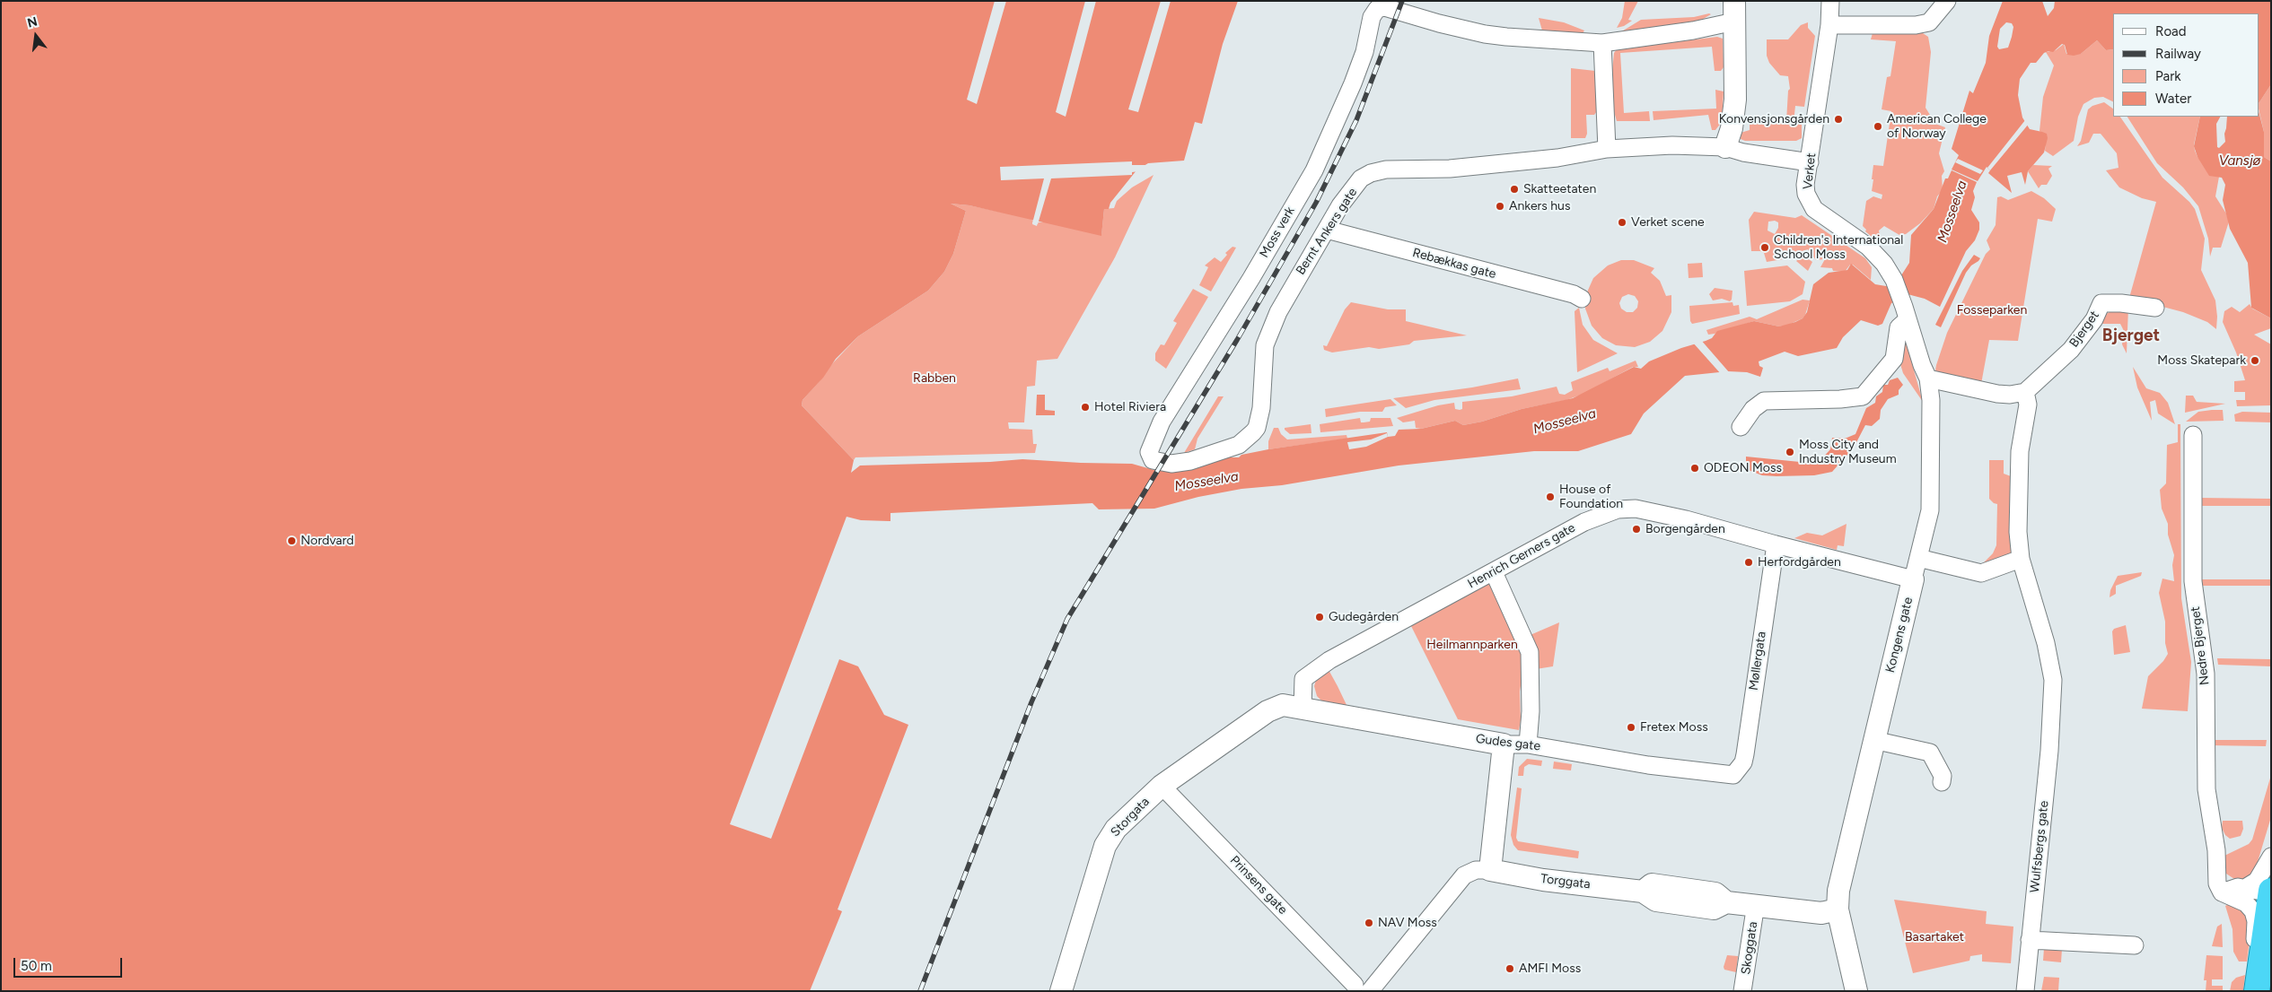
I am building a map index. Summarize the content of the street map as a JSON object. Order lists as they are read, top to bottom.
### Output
{
  "streets": {
    "street": [
      "Verket",
      "Bernt Ankers gate",
      "Moss verk",
      "Rebækkas gate",
      "Bjerget",
      "Henrich Gerners gate",
      "Kongens gate",
      "Nedre Bjerget",
      "Møllergata",
      "Gudes gate",
      "Storgata",
      "Wulfsbergs gate",
      "Torggata",
      "Prinsens gate",
      "Skoggata"
    ]
  },
  "crossings": [
    ["Verket", "Bernt Ankers gate"],
    ["Verket", "Kongens gate"],
    ["Bernt Ankers gate", "Moss verk"],
    ["Bernt Ankers gate", "Rebækkas gate"],
    ["Henrich Gerners gate", "Kongens gate"],
    ["Henrich Gerners gate", "Møllergata"],
    ["Henrich Gerners gate", "Gudes gate"],
    ["Henrich Gerners gate", "Storgata"],
    ["Kongens gate", "Torggata"],
    ["Møllergata", "Gudes gate"],
    ["Gudes gate", "Storgata"],
    ["Storgata", "Prinsens gate"],
    ["Torggata", "Skoggata"]
  ],
  "districts": ["Bjerget"],
  "water": ["Vansjø", "Mosseelva"],
  "parks": [
    "Fosseparken",
    "Rabben",
    "Heilmannparken",
    "Basartaket"
  ],
  "places": [
    "Konvensjonsgården",
    "American College of Norway",
    "Skatteetaten",
    "Ankers hus",
    "Verket scene",
    "Children's International School Moss",
    "Moss Skatepark",
    "Hotel Riviera",
    "Moss City and Industry Museum",
    "ODEON Moss",
    "House of Foundation",
    "Borgengården",
    "Nordvard",
    "Herfordgården",
    "Gudegården",
    "Fretex Moss",
    "NAV Moss",
    "AMFI Moss"
  ],
  "legend": [
    "Road",
    "Railway",
    "Park",
    "Water"
  ],
  "scale_bar": "50 m",
  "north": "top"
}
